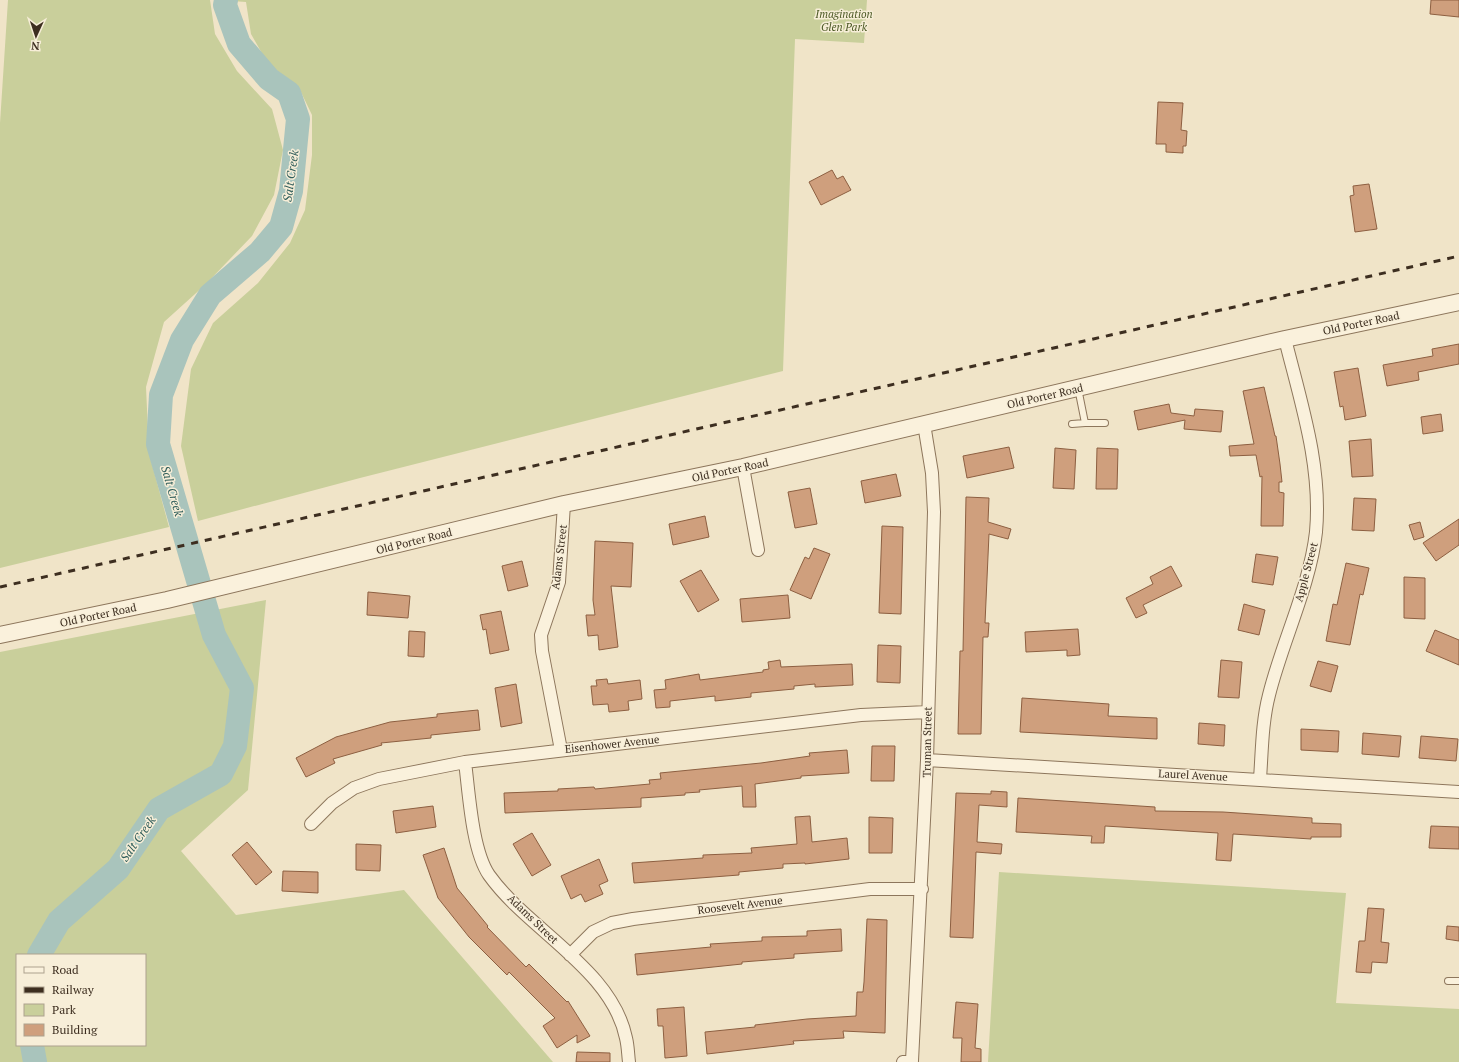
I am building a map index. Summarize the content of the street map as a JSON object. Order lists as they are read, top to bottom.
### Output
{
  "streets": {
    "street": [
      "Old Porter Road",
      "Adams Street",
      "Apple Street",
      "Truman Street",
      "Eisenhower Avenue",
      "Laurel Avenue",
      "Roosevelt Avenue"
    ]
  },
  "crossings": [
    ["Old Porter Road", "Adams Street"],
    ["Old Porter Road", "Apple Street"],
    ["Old Porter Road", "Truman Street"],
    ["Adams Street", "Eisenhower Avenue"],
    ["Adams Street", "Roosevelt Avenue"],
    ["Apple Street", "Laurel Avenue"],
    ["Truman Street", "Eisenhower Avenue"],
    ["Truman Street", "Laurel Avenue"],
    ["Truman Street", "Roosevelt Avenue"]
  ],
  "water": ["Salt Creek"],
  "parks": ["Imagination Glen Park"],
  "legend": [
    "Road",
    "Railway",
    "Park",
    "Building"
  ],
  "north": "bottom"
}
